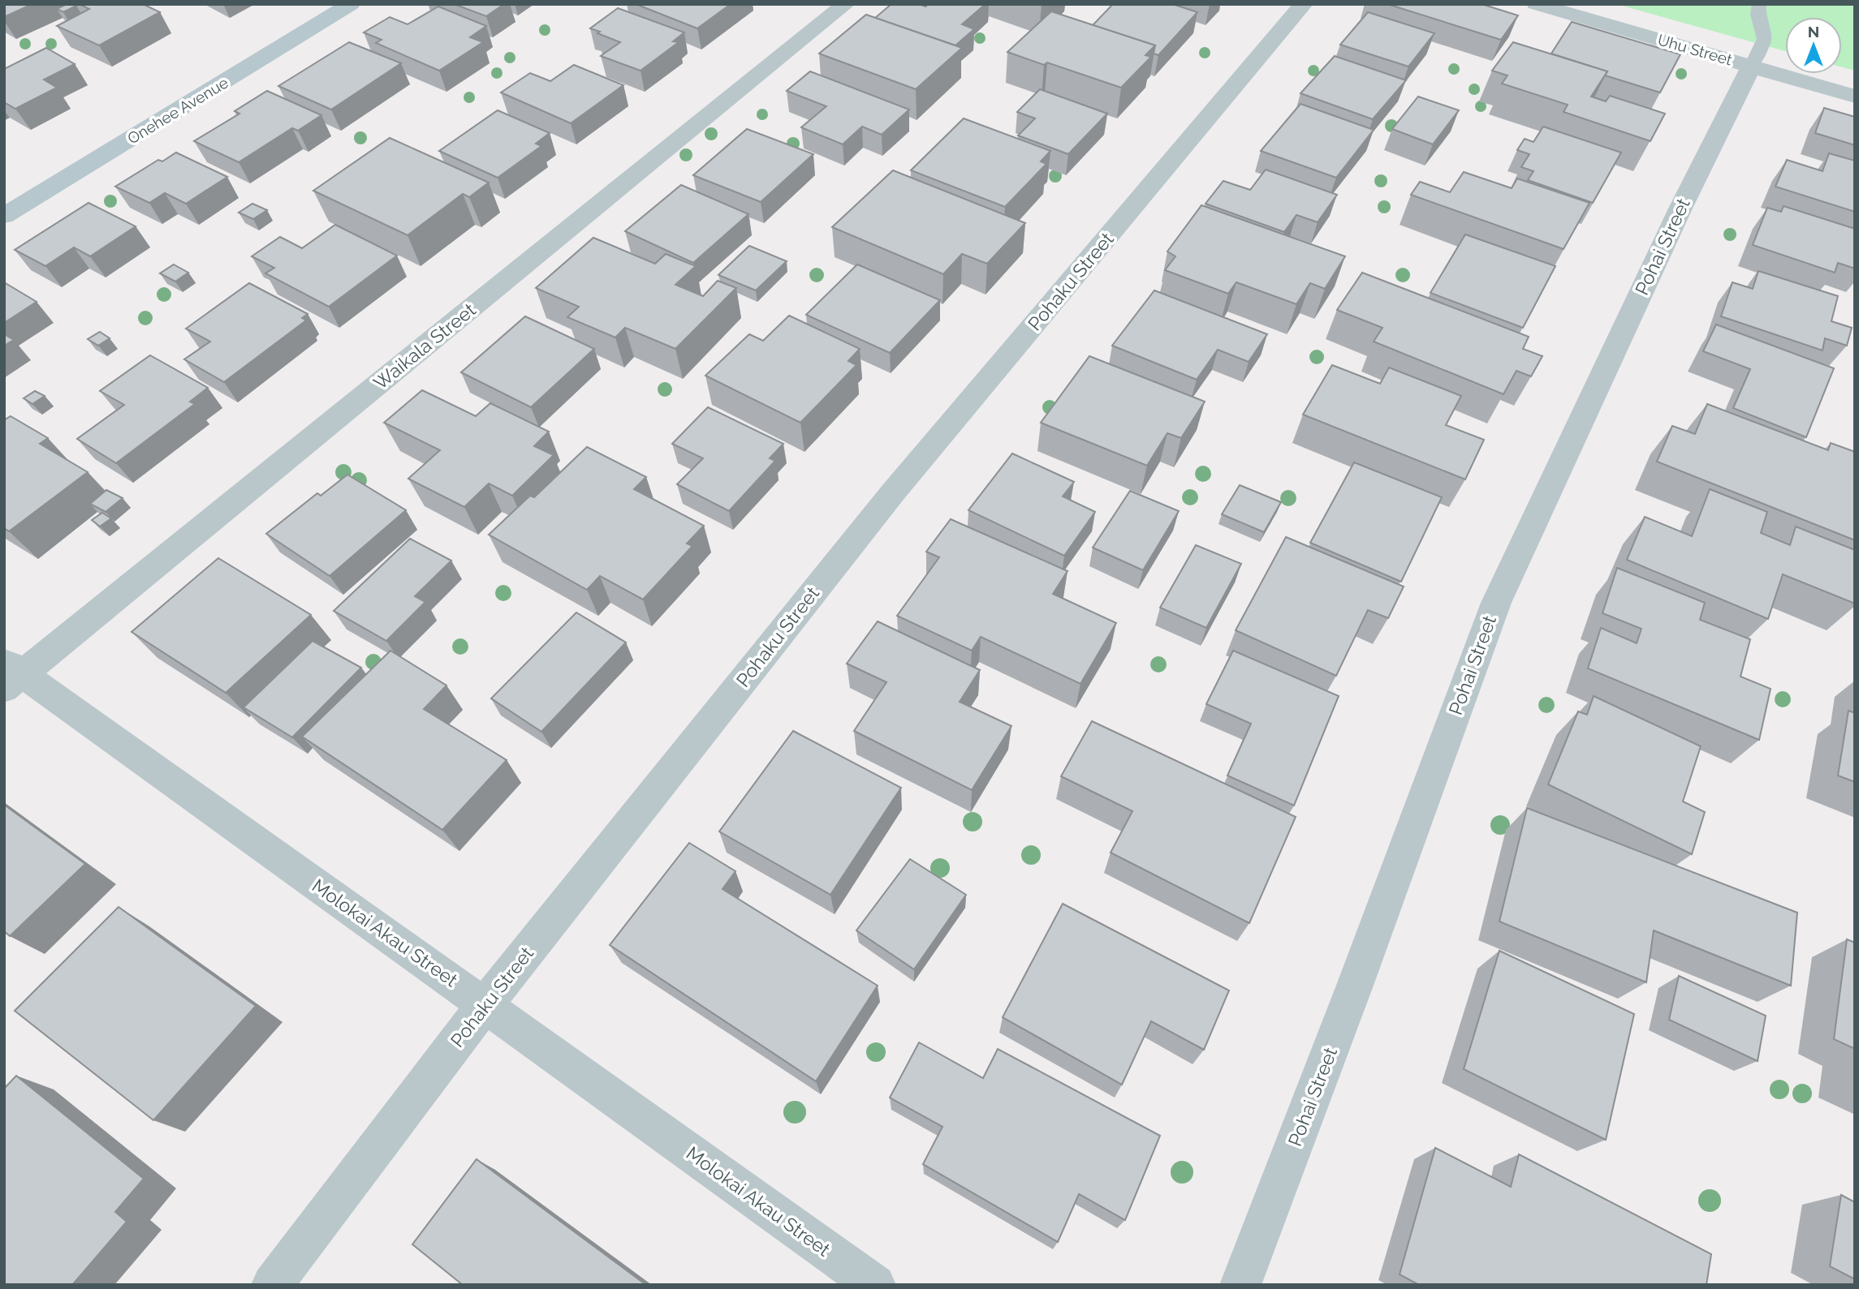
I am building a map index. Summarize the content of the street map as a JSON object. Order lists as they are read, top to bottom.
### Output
{
  "streets": {
    "street": [
      "Uhu Street",
      "Onehee Avenue",
      "Pohai Street",
      "Pohaku Street",
      "Waikala Street",
      "Molokai Akau Street"
    ]
  },
  "crossings": [
    ["Uhu Street", "Pohai Street"],
    ["Pohaku Street", "Molokai Akau Street"],
    ["Waikala Street", "Molokai Akau Street"]
  ],
  "north": "top"
}
